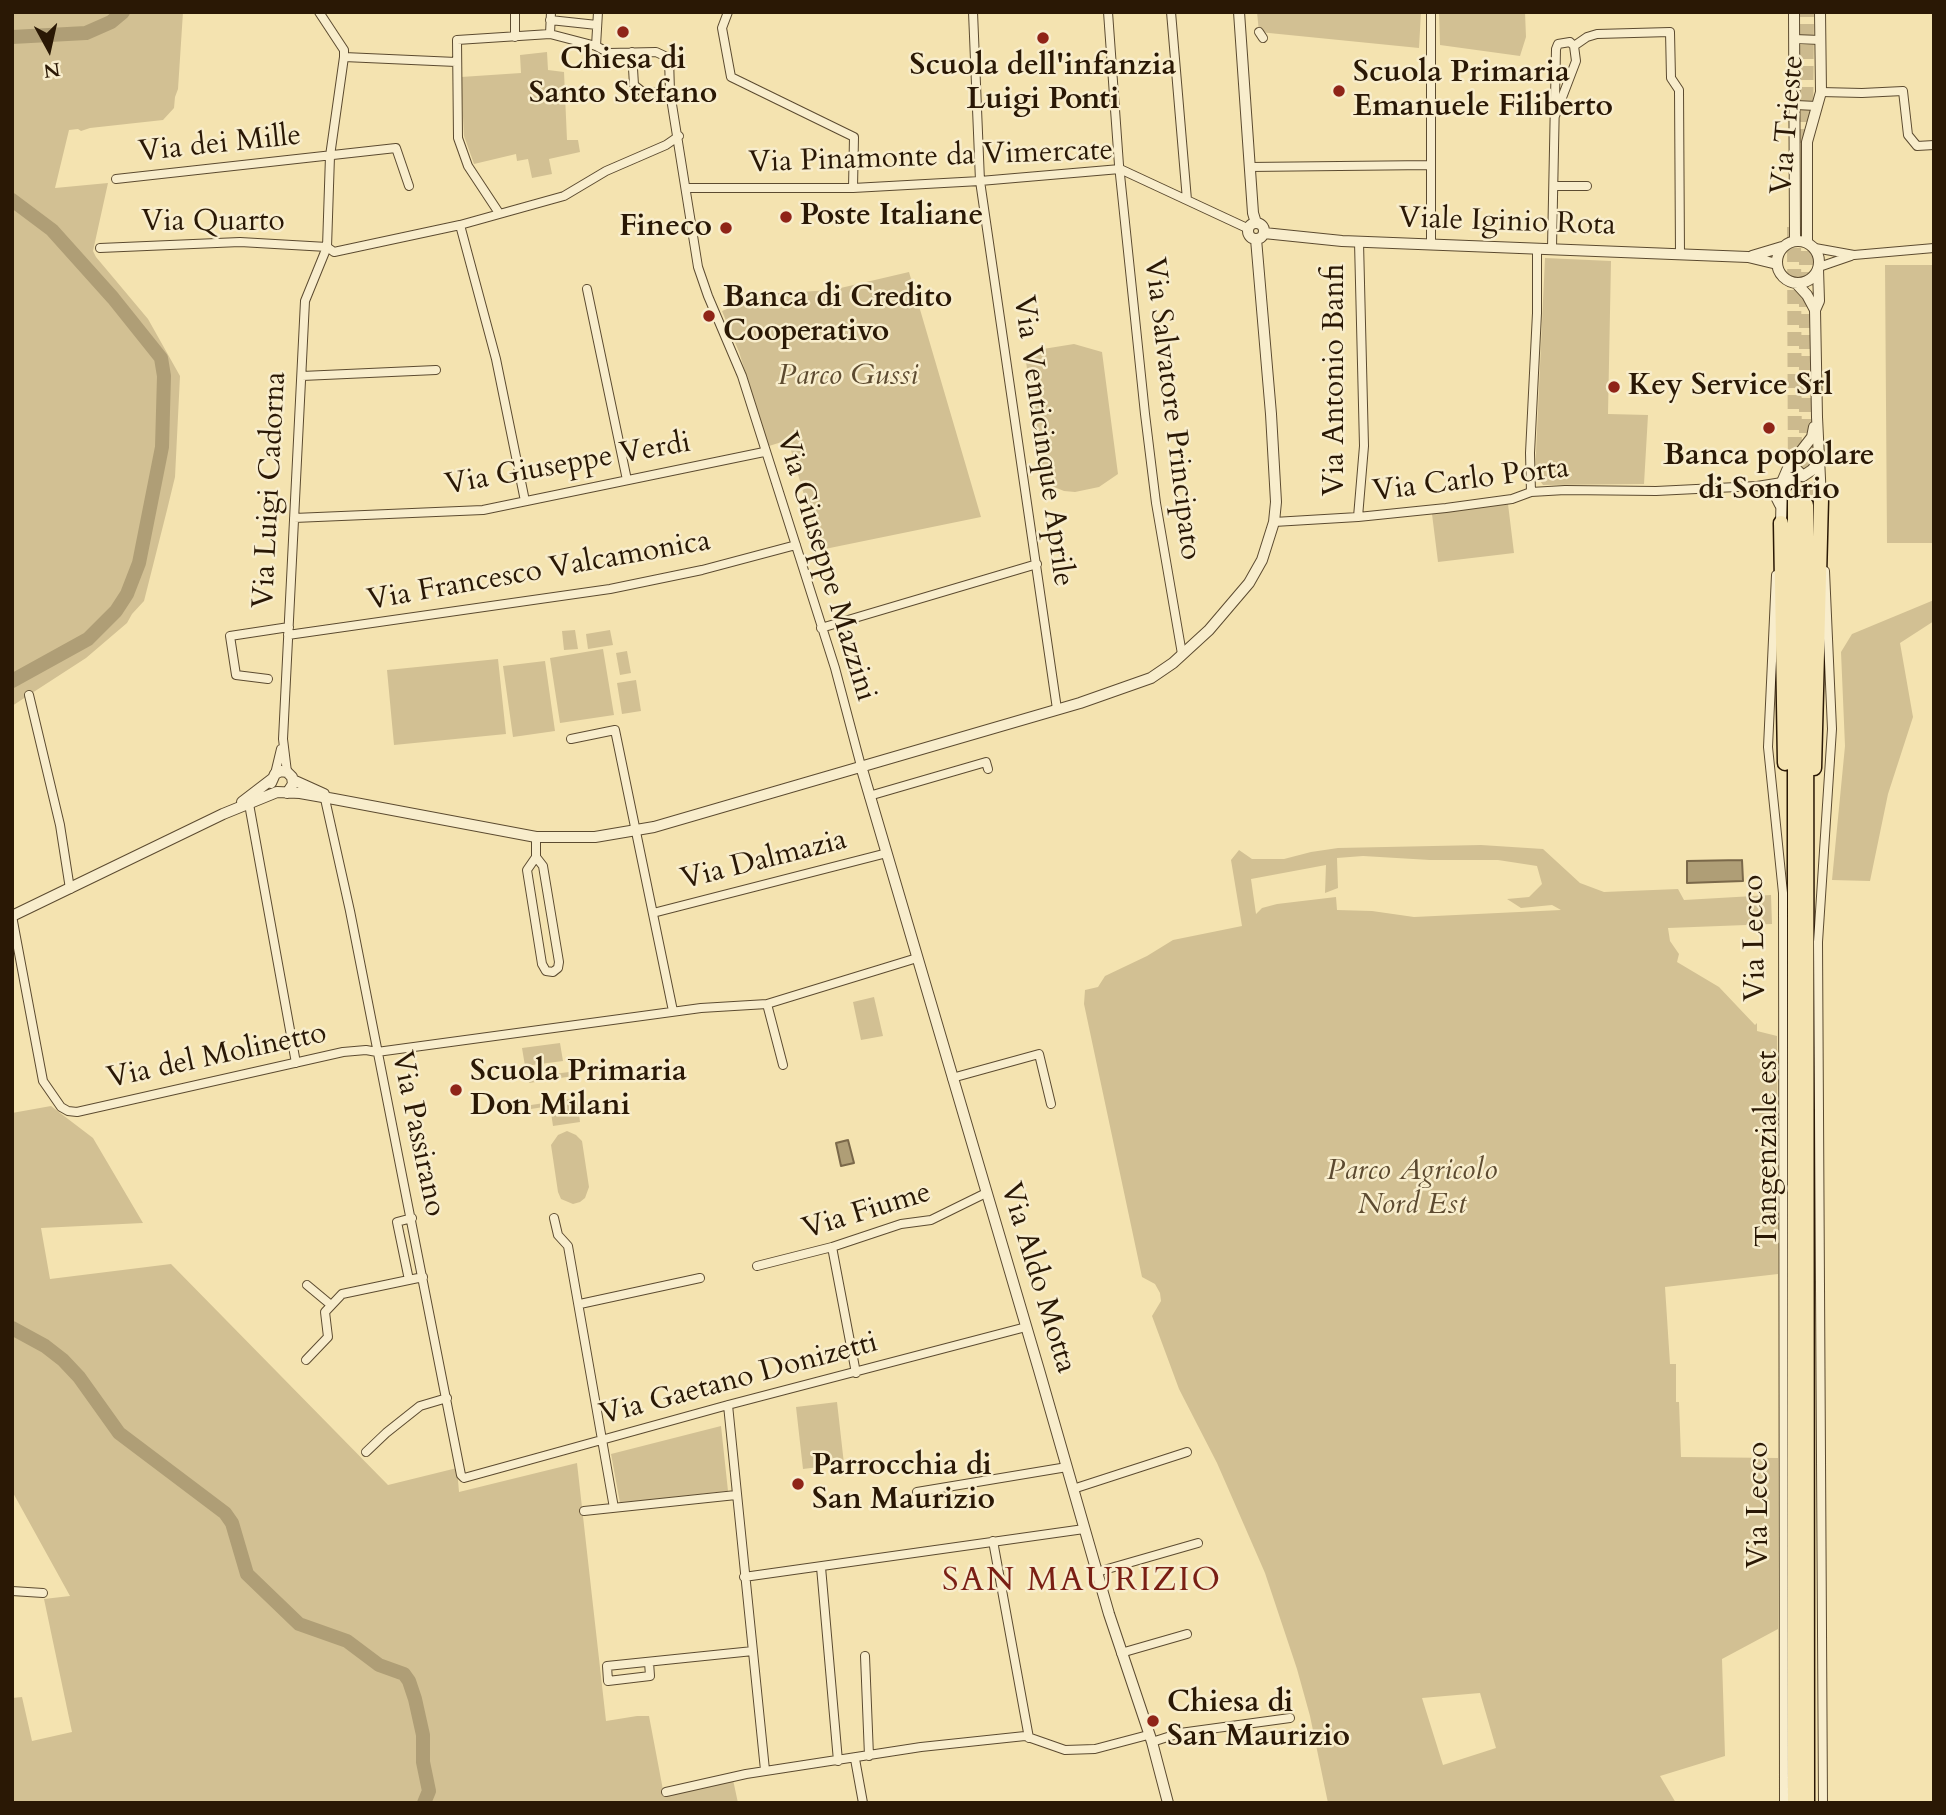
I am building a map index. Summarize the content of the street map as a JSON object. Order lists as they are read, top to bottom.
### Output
{
  "streets": {
    "highway": ["Tangenziale est"],
    "street": [
      "Via Trieste",
      "Via dei Mille",
      "Via Pinamonte da Vimercate",
      "Via Quarto",
      "Viale Iginio Rota",
      "Via Antonio Banfi",
      "Via Salvatore Principato",
      "Via Venticinque Aprile",
      "Via Giuseppe Verdi",
      "Via Carlo Porta",
      "Via Luigi Cadorna",
      "Via Giuseppe Mazzini",
      "Via Francesco Valcamonica",
      "Via Dalmazia",
      "Via Lecco",
      "Via del Molinetto",
      "Via Passirano",
      "Via Fiume",
      "Via Aldo Motta",
      "Via Gaetano Donizetti"
    ]
  },
  "crossings": [
    ["Via Trieste", "Viale Iginio Rota"],
    ["Via Trieste", "Via Lecco"],
    ["Via Pinamonte da Vimercate", "Via Salvatore Principato"],
    ["Via Pinamonte da Vimercate", "Via Venticinque Aprile"],
    ["Via Pinamonte da Vimercate", "Via Giuseppe Mazzini"],
    ["Via Quarto", "Via Luigi Cadorna"],
    ["Via Quarto", "Via Giuseppe Mazzini"],
    ["Viale Iginio Rota", "Via Antonio Banfi"],
    ["Viale Iginio Rota", "Via Lecco"],
    ["Via Antonio Banfi", "Via Carlo Porta"],
    ["Via Giuseppe Verdi", "Via Luigi Cadorna"],
    ["Via Giuseppe Verdi", "Via Giuseppe Mazzini"],
    ["Via Carlo Porta", "Via Lecco"],
    ["Via Luigi Cadorna", "Via Francesco Valcamonica"],
    ["Via Giuseppe Mazzini", "Via Francesco Valcamonica"],
    ["Via Giuseppe Mazzini", "Via Aldo Motta"],
    ["Via Dalmazia", "Via Aldo Motta"],
    ["Via del Molinetto", "Via Passirano"],
    ["Via del Molinetto", "Via Aldo Motta"],
    ["Via Passirano", "Via Gaetano Donizetti"],
    ["Via Fiume", "Via Aldo Motta"],
    ["Via Aldo Motta", "Via Gaetano Donizetti"]
  ],
  "districts": ["SAN MAURIZIO"],
  "parks": ["Parco Gussi", "Parco Agricolo Nord Est"],
  "places": [
    "Chiesa di Santo Stefano",
    "Scuola dell'infanzia Luigi Ponti",
    "Scuola Primaria Emanuele Filiberto",
    "Poste Italiane",
    "Fineco",
    "Banca di Credito Cooperativo",
    "Key Service Srl",
    "Banca popolare di Sondrio",
    "Scuola Primaria Don Milani",
    "Parrocchia di San Maurizio",
    "Chiesa di San Maurizio"
  ],
  "north": "bottom"
}
